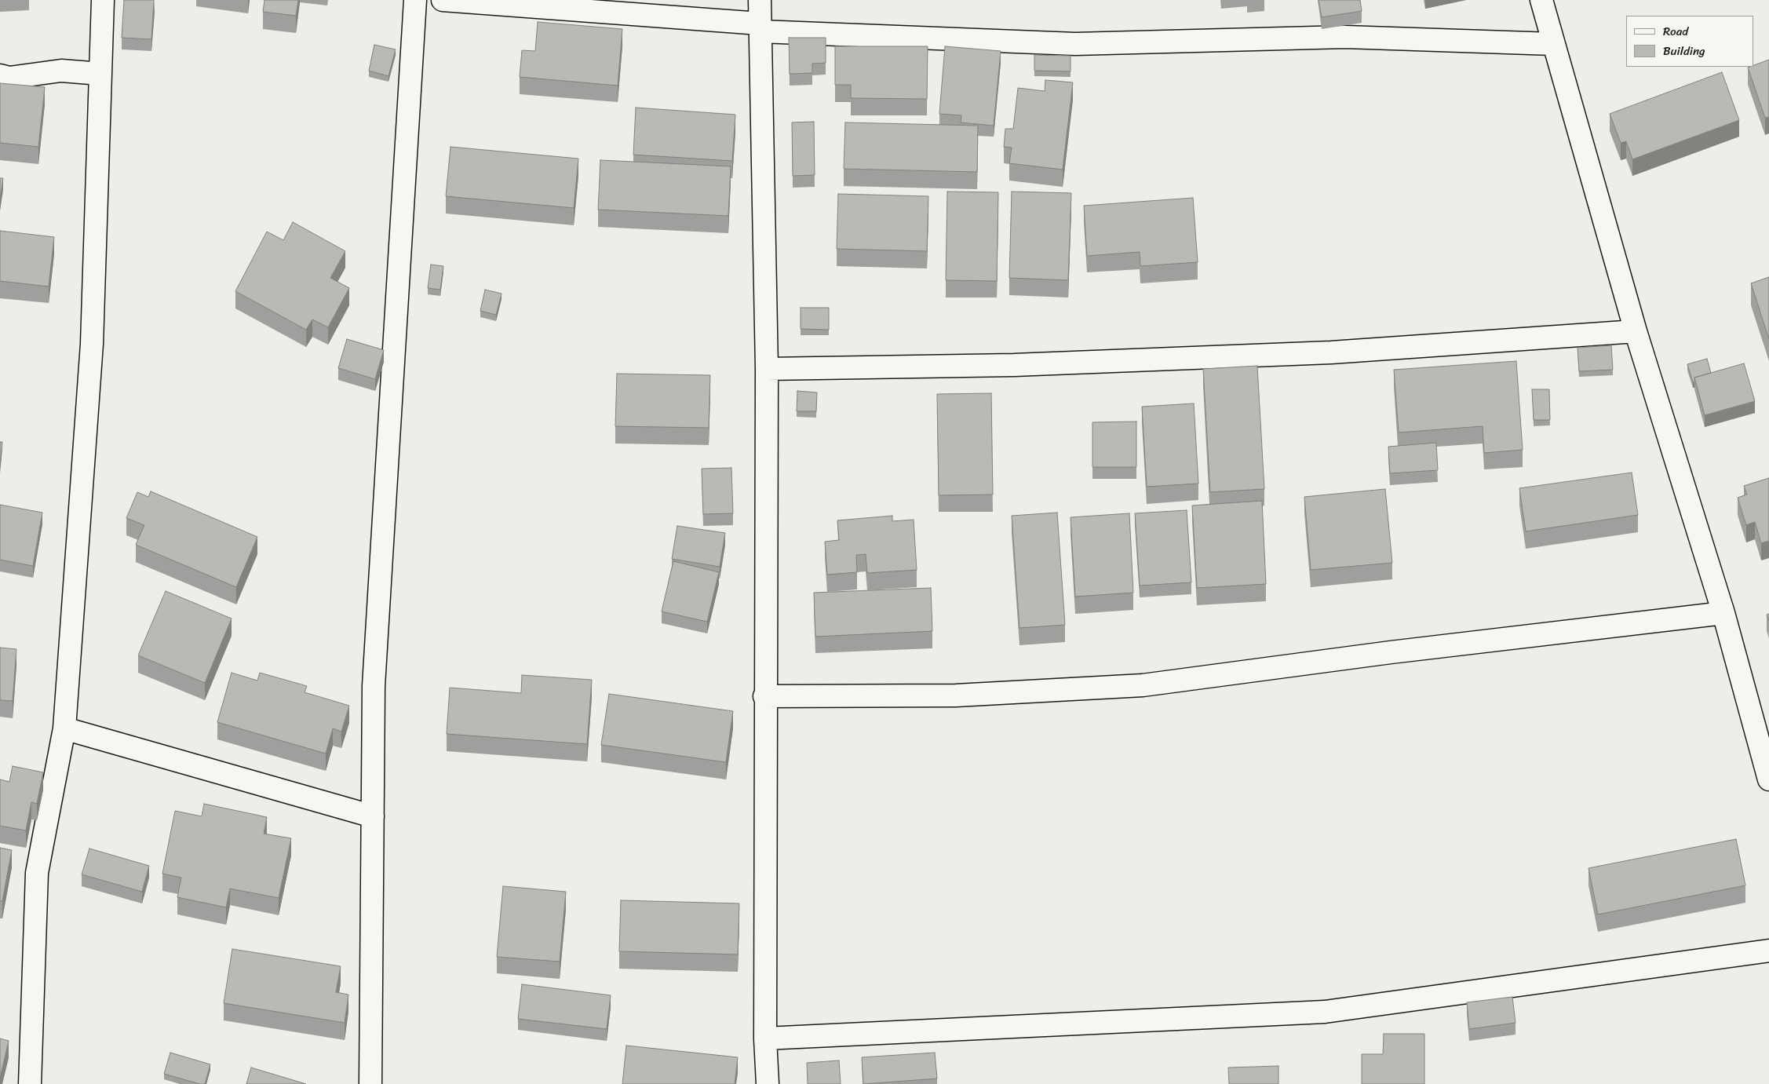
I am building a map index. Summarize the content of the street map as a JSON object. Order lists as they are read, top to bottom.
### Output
{
  "legend": ["Road", "Building"]
}
